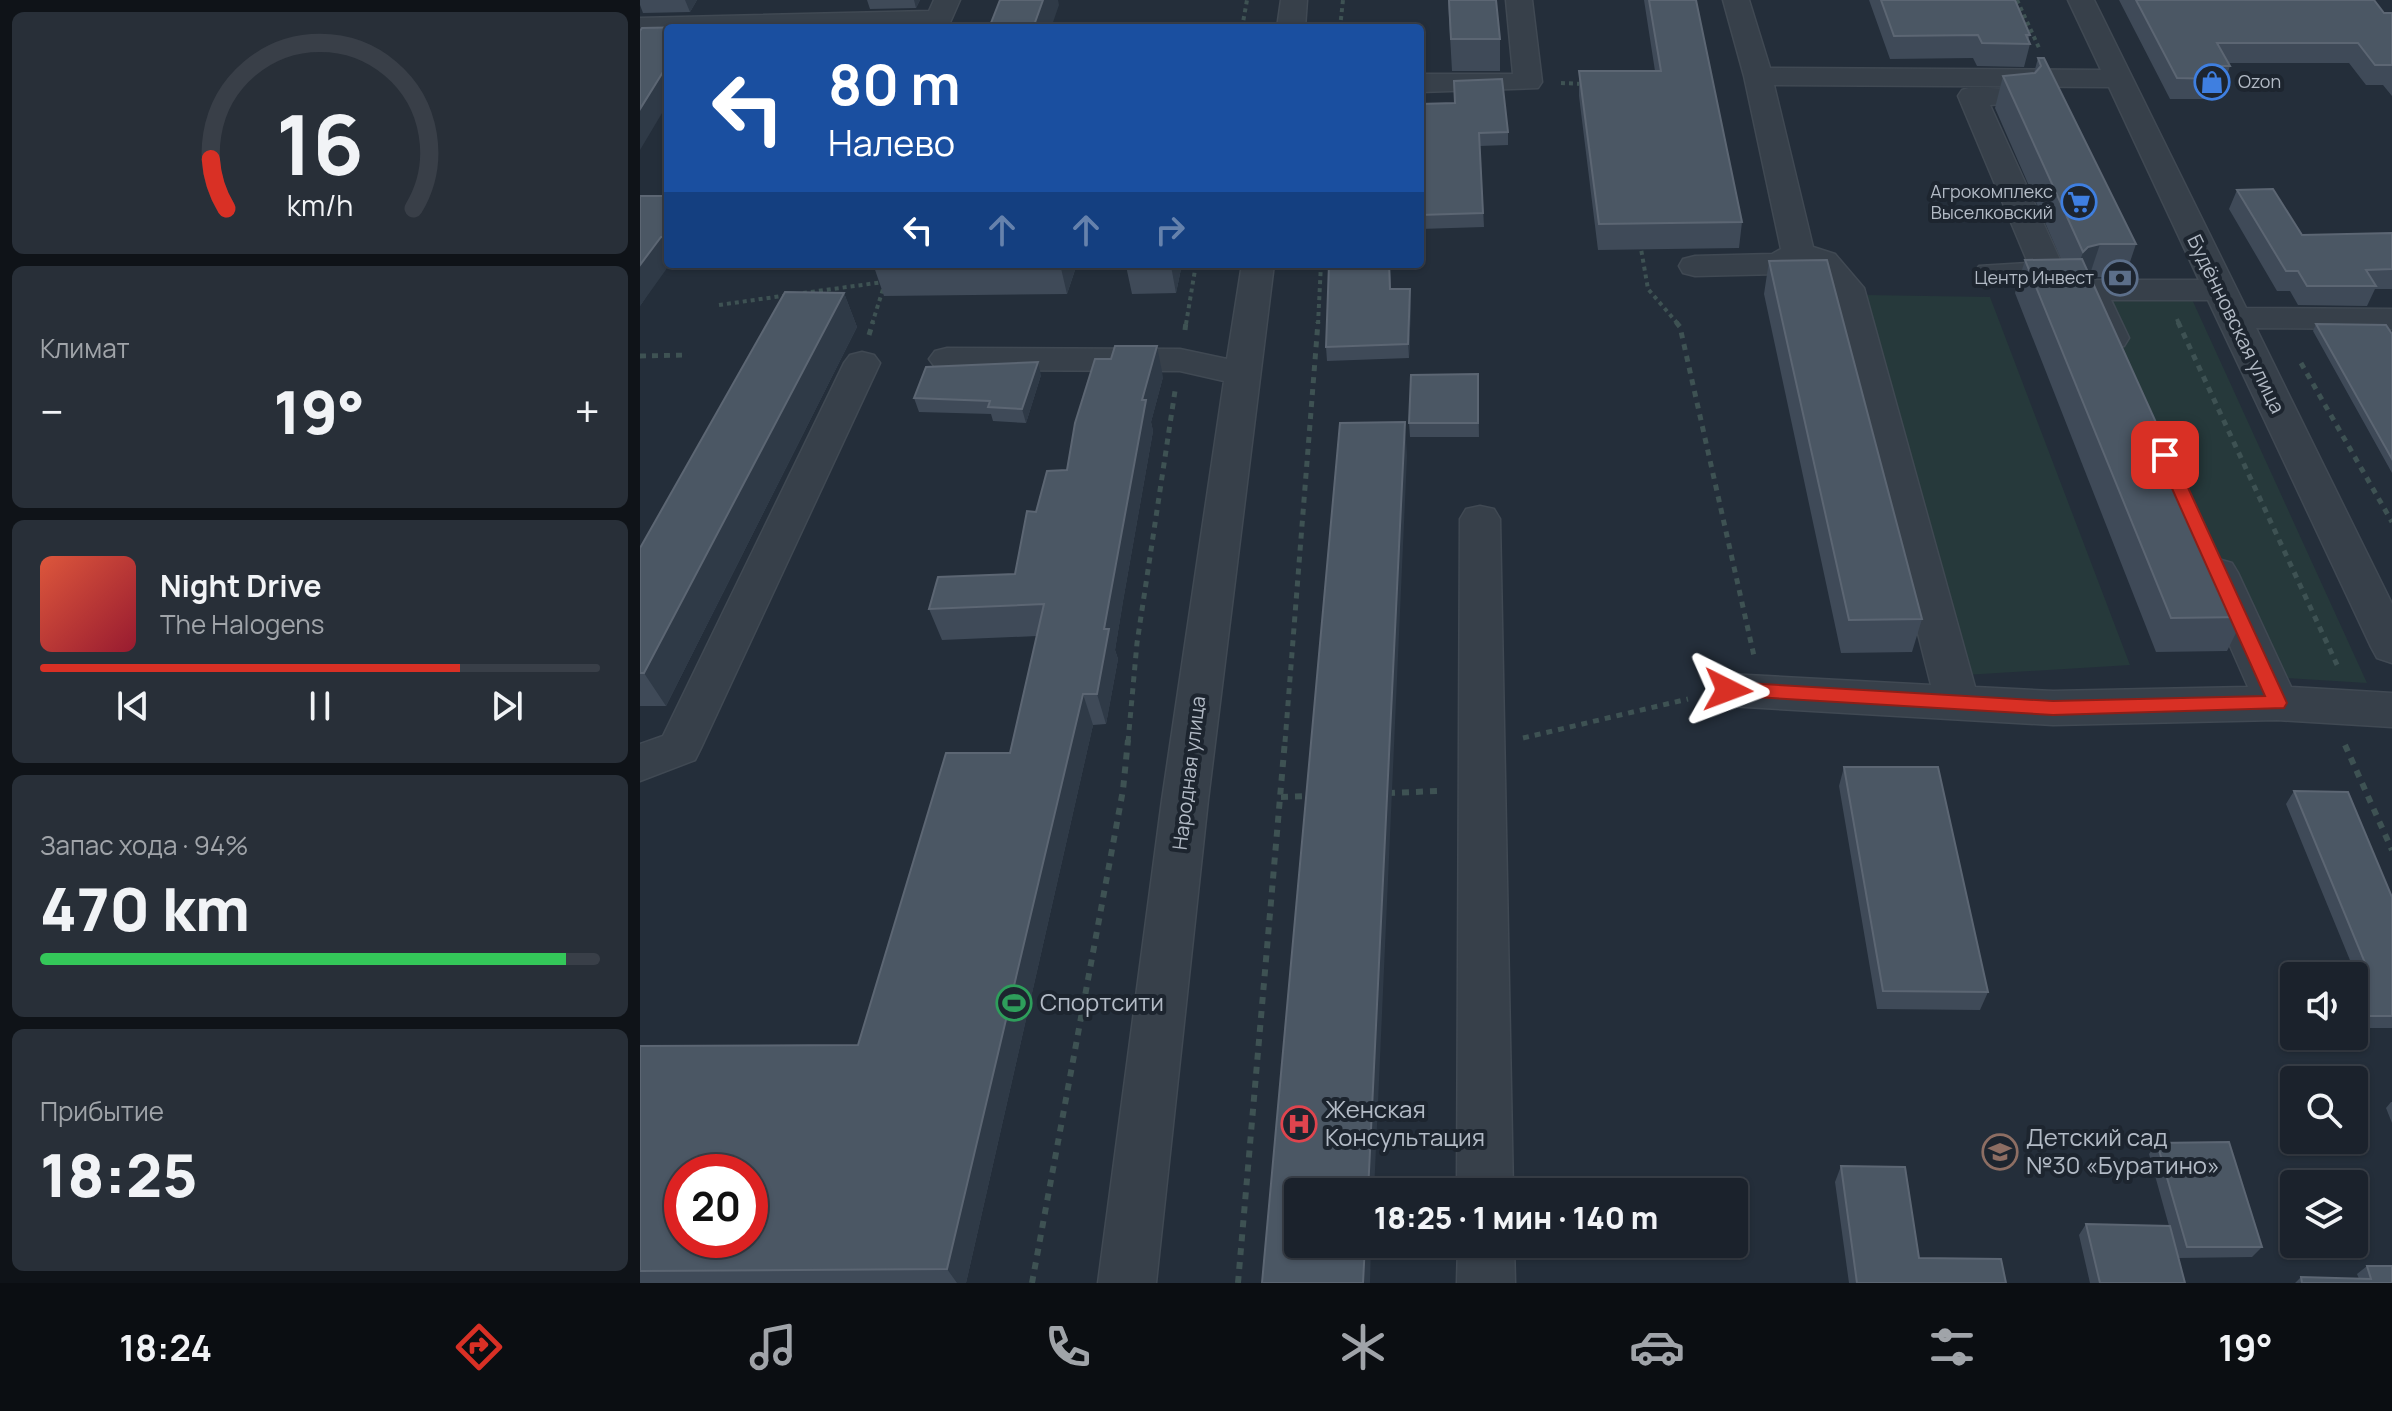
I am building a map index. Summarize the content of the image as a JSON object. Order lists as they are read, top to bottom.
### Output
{
  "streets": {
    "street": ["Будённовская улица", "Народная улица"]
  },
  "places": {
    "shop": ["Ozon"],
    "supermarket": ["Агрокомплекс Выселковский"],
    "bank": ["Центр Инвест"],
    "sports": ["Спортсити"],
    "hospital": ["Женская Консультация"],
    "school or university": ["Детский сад №30 «Буратино»"]
  },
  "page": {
    "turn": ["80 m", "Налево"],
    "tile": [
      "Климат",
      ["Запас хода · 94%", "470 km"],
      ["Прибытие", "18:25"]
    ],
    "heat": ["−", "19°", "+"],
    "song": ["Night Drive", "The Halogens"],
    "limit": "20",
    "trip": "18:25 · 1 мин · 140 m",
    "tabs": ["18:24", "19°"],
    "gauge": ["16", "km/h"]
  }
}
